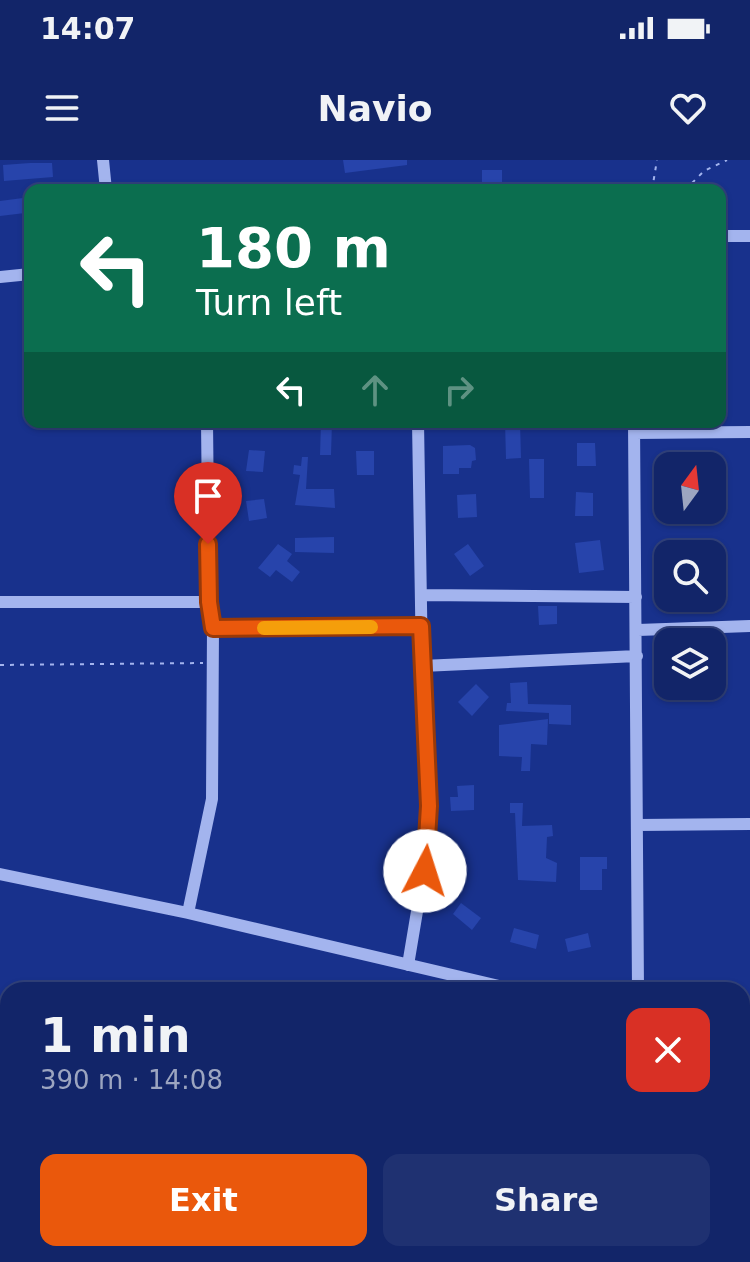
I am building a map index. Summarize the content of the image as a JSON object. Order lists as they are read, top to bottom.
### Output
{
  "north": "top",
  "page": {
    "status": "14:07",
    "header": "Navio",
    "turn": ["180 m", "Turn left"],
    "heading": ["1 min", "390 m · 14:08"],
    "buttons": ["Exit", "Share"]
  }
}
